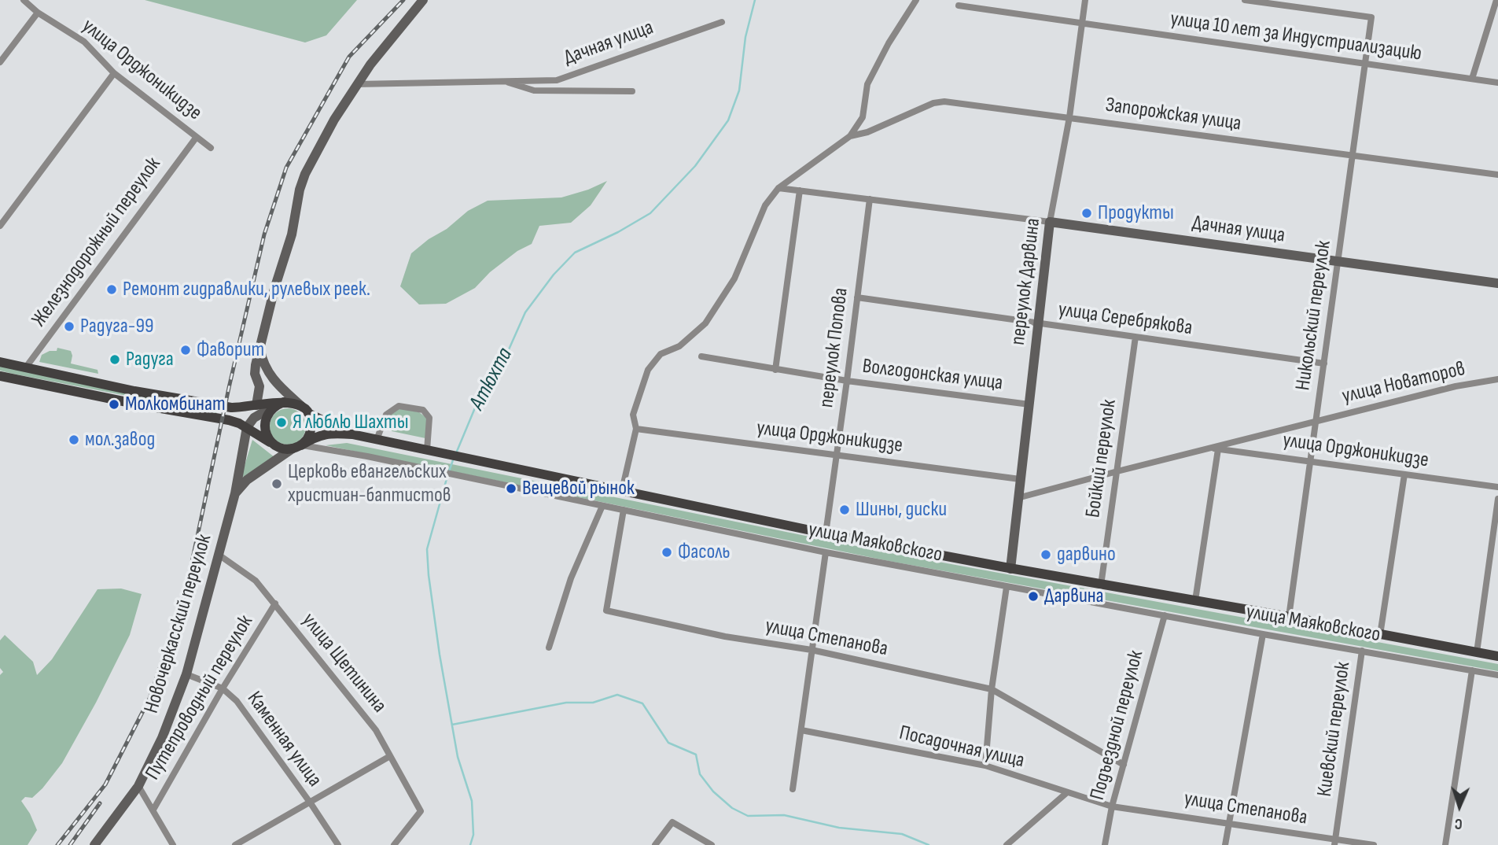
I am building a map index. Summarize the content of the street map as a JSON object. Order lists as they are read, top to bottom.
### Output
{
  "streets": {
    "main road": ["улица Маяковского"],
    "street": [
      "улица 10 лет за Индустриализацию",
      "Дачная улица",
      "улица Орджоникидзе",
      "Запорожская улица",
      "Железнодорожный переулок",
      "переулок Дарвина",
      "Никольский переулок",
      "улица Серебрякова",
      "переулок Попова",
      "Волгодонская улица",
      "улица Новаторов",
      "Бойкий переулок",
      "Новочеркасский переулок",
      "улица Степанова",
      "улица Щетинина",
      "Путепроводный переулок",
      "Подъездной переулок",
      "Киевский переулок",
      "Каменная улица",
      "Посадочная улица"
    ]
  },
  "crossings": [
    ["улица 10 лет за Индустриализацию", "переулок Дарвина"],
    ["улица 10 лет за Индустриализацию", "Никольский переулок"],
    ["Дачная улица", "переулок Дарвина"],
    ["Дачная улица", "Никольский переулок"],
    ["Дачная улица", "переулок Попова"],
    ["улица Орджоникидзе", "Железнодорожный переулок"],
    ["улица Орджоникидзе", "переулок Дарвина"],
    ["улица Орджоникидзе", "Никольский переулок"],
    ["улица Орджоникидзе", "переулок Попова"],
    ["улица Орджоникидзе", "улица Новаторов"],
    ["улица Орджоникидзе", "Бойкий переулок"],
    ["Запорожская улица", "переулок Дарвина"],
    ["Запорожская улица", "Никольский переулок"],
    ["переулок Дарвина", "улица Серебрякова"],
    ["переулок Дарвина", "Волгодонская улица"],
    ["переулок Дарвина", "улица Маяковского"],
    ["Никольский переулок", "улица Серебрякова"],
    ["Никольский переулок", "улица Новаторов"],
    ["Никольский переулок", "улица Маяковского"],
    ["улица Серебрякова", "переулок Попова"],
    ["улица Серебрякова", "Бойкий переулок"],
    ["переулок Попова", "Волгодонская улица"],
    ["переулок Попова", "улица Маяковского"],
    ["Бойкий переулок", "улица Маяковского"],
    ["улица Маяковского", "улица Степанова"],
    ["улица Маяковского", "Подъездной переулок"],
    ["улица Маяковского", "Киевский переулок"],
    ["Новочеркасский переулок", "улица Щетинина"],
    ["Новочеркасский переулок", "Каменная улица"],
    ["улица Степанова", "Подъездной переулок"],
    ["улица Степанова", "Киевский переулок"],
    ["улица Степанова", "Посадочная улица"],
    ["улица Щетинина", "Путепроводный переулок"],
    ["Путепроводный переулок", "Каменная улица"],
    ["Подъездной переулок", "Посадочная улица"]
  ],
  "water": ["Атюхта"],
  "places": [
    "Продукты",
    "Ремонт гидравлики, рулевых реек.",
    "Радуга-99",
    "Фаворит",
    "Радуга",
    "Молкомбинат",
    "Я люблю Шахты",
    "мол.завод",
    "Церковь евангельских христиан-баптистов",
    "Вещевой рынок",
    "Шины, диски",
    "Фасоль",
    "дарвино",
    "Дарвина"
  ],
  "north": "bottom"
}
